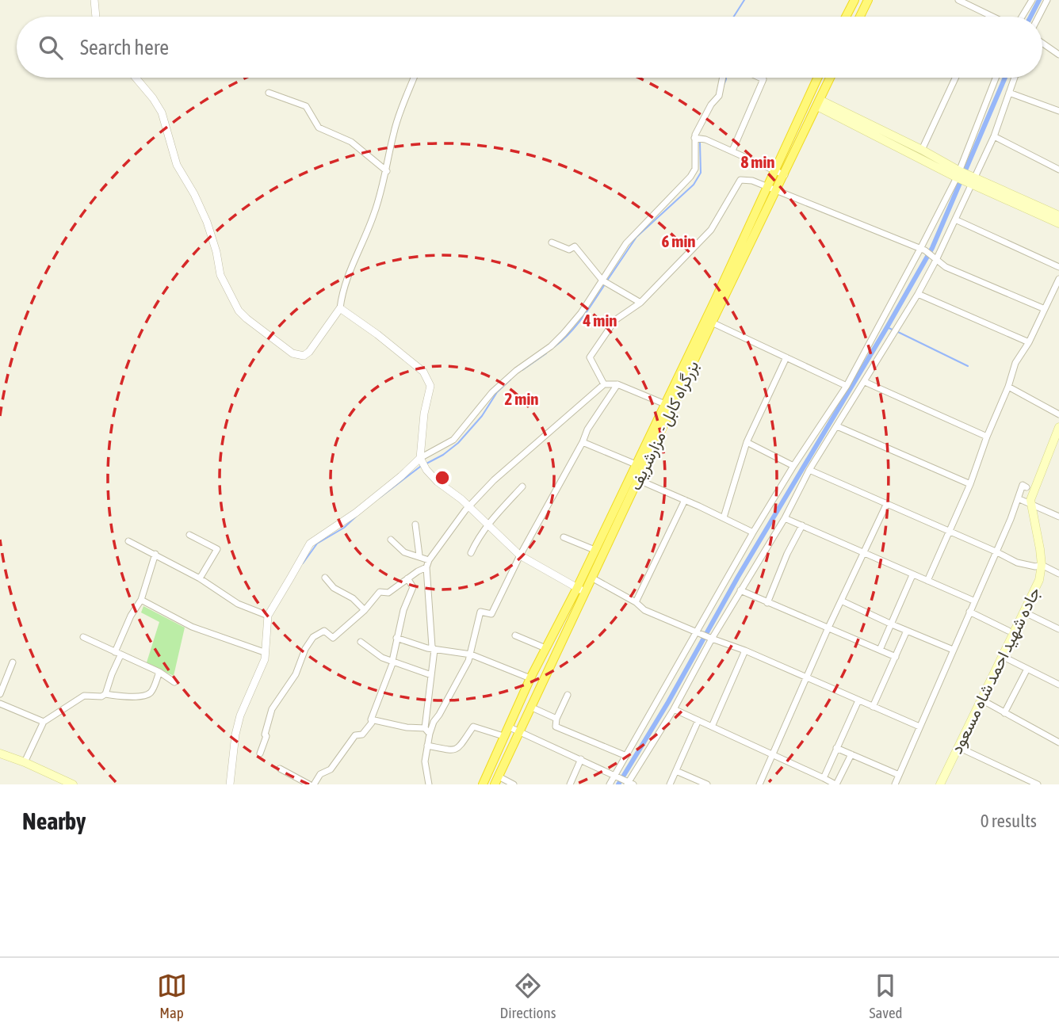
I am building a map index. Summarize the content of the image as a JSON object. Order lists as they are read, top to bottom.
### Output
{
  "streets": {
    "highway": ["بزرگراه کابل - مزارشریف"],
    "main road": ["جاده شهيد احمد شاه مسعود"]
  },
  "page": {
    "search": "Search here",
    "heading": ["Nearby", "0 results"],
    "nav": ["Map", "Directions", "Saved"]
  },
  "rings": [
    "8 min",
    "6 min",
    "4 min",
    "2 min"
  ]
}
